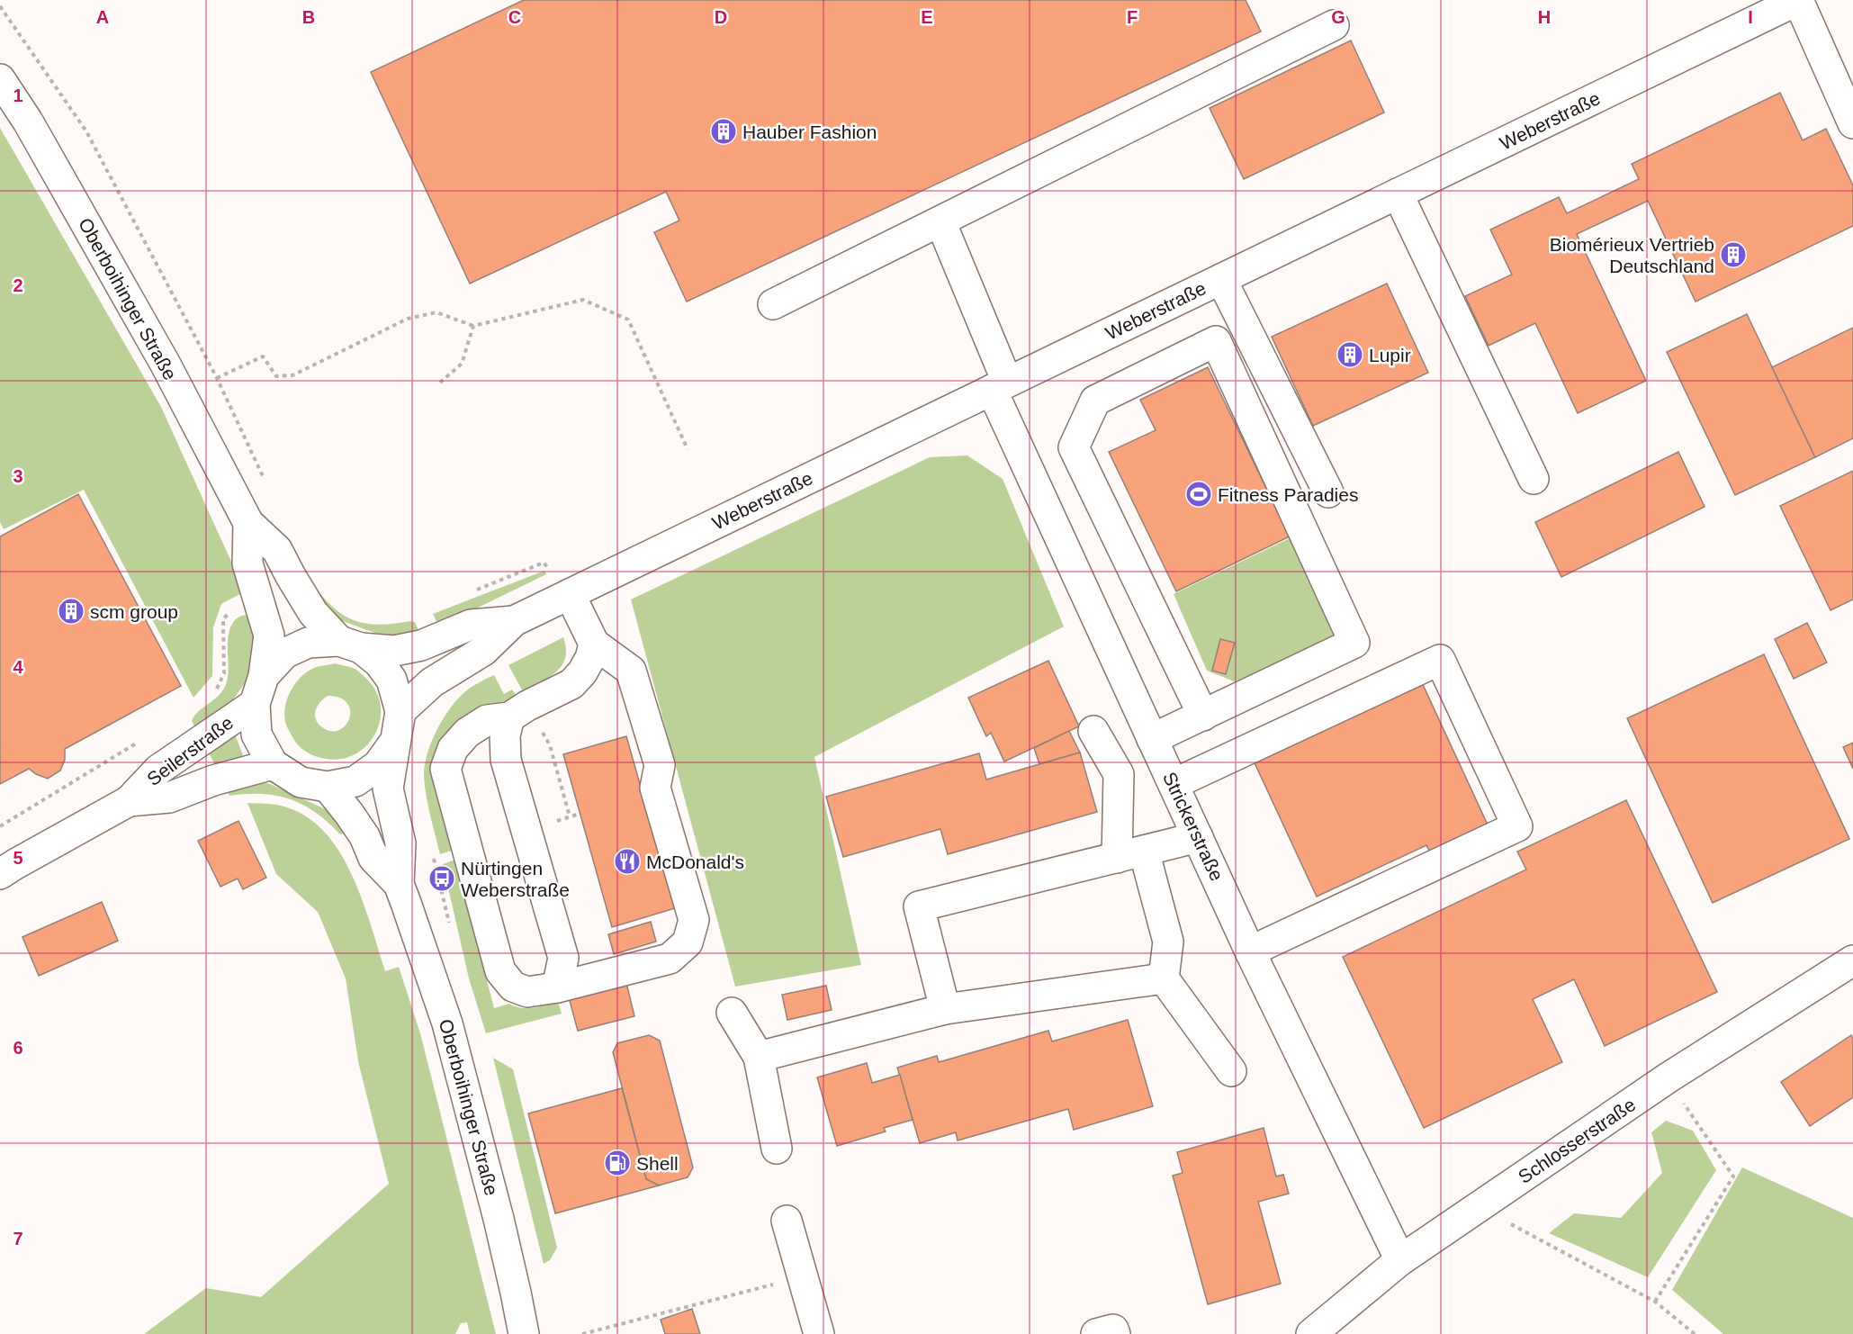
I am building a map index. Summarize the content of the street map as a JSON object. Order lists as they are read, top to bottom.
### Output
{
  "streets": {
    "street": [
      "Weberstraße",
      "Oberboihinger Straße",
      "Seilerstraße",
      "Strickerstraße",
      "Schlosserstraße"
    ]
  },
  "crossings": [
    ["Weberstraße", "Oberboihinger Straße"],
    ["Weberstraße", "Seilerstraße"],
    ["Weberstraße", "Strickerstraße"],
    ["Oberboihinger Straße", "Seilerstraße"],
    ["Strickerstraße", "Schlosserstraße"]
  ],
  "places": {
    "building": [
      "Hauber Fashion",
      "Biomérieux Vertrieb Deutschland",
      "Lupir",
      "scm group"
    ],
    "sports": ["Fitness Paradies"],
    "restaurant": ["McDonald's"],
    "bus stop": ["Nürtingen Weberstraße"],
    "fuel station": ["Shell"]
  },
  "grid": {
    "columns": [
      "A",
      "B",
      "C",
      "D",
      "E",
      "F",
      "G",
      "H",
      "I"
    ],
    "rows": [
      "1",
      "2",
      "3",
      "4",
      "5",
      "6",
      "7"
    ]
  }
}
